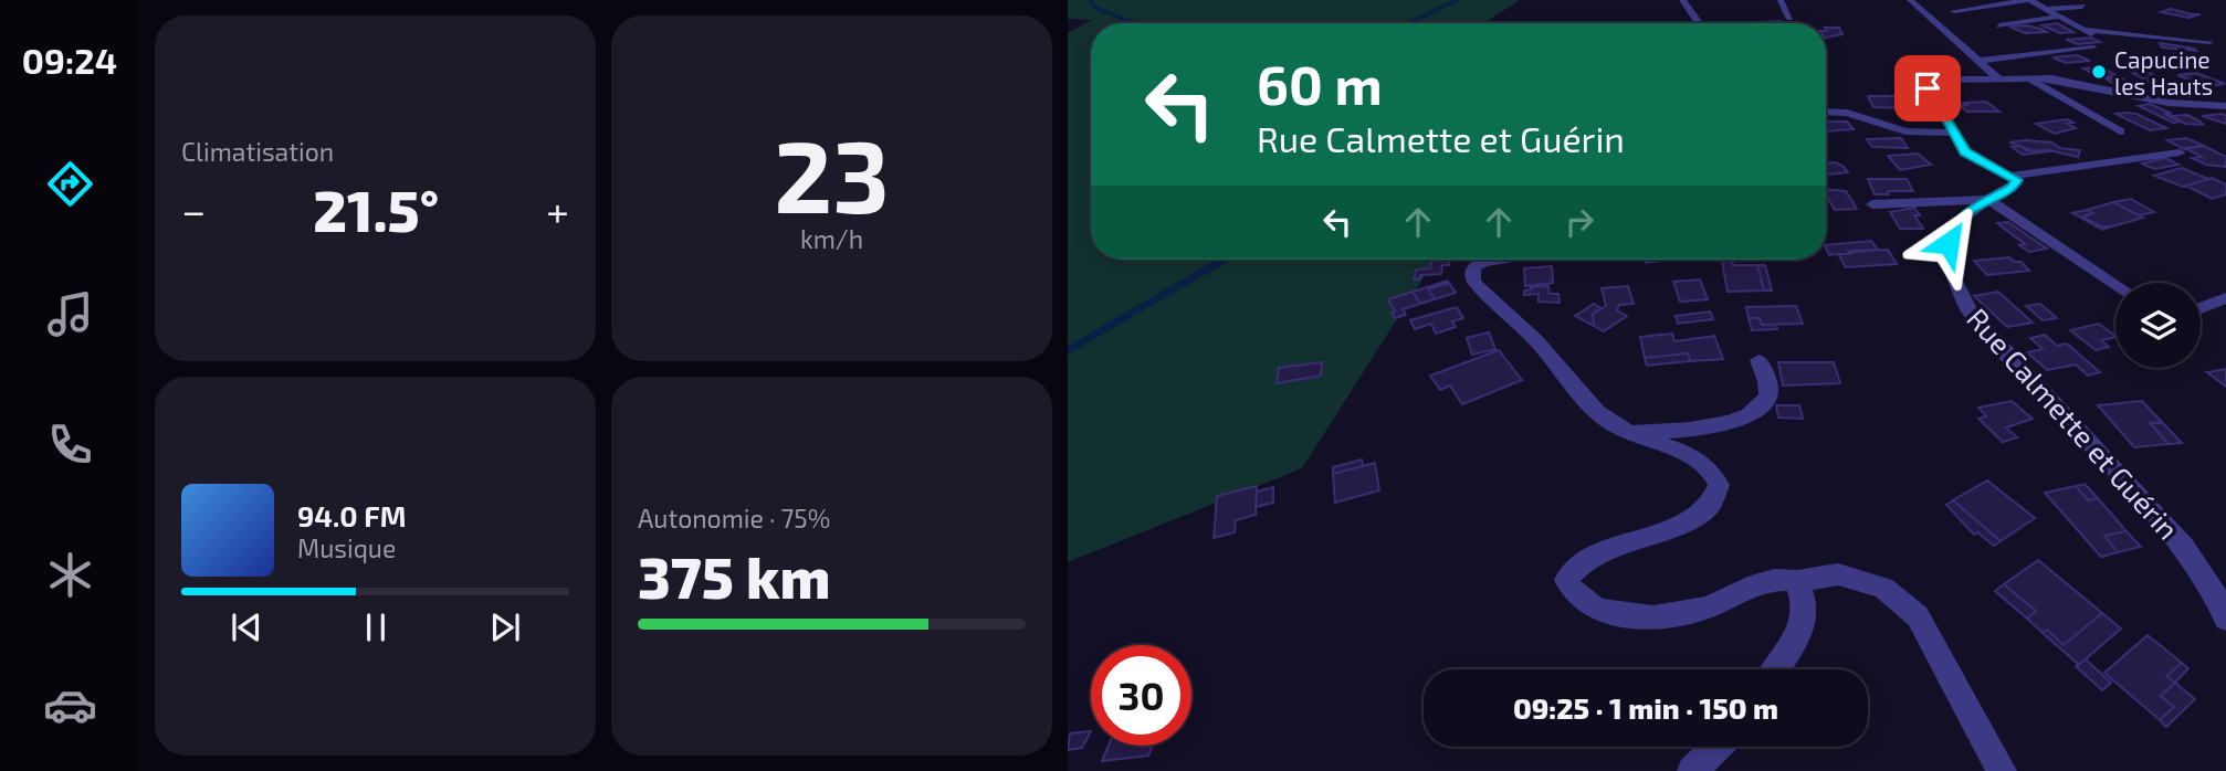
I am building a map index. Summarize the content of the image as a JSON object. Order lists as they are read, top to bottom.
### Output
{
  "streets": {
    "street": ["Rue Calmette et Guérin"]
  },
  "places": ["Capucine les Hauts"],
  "page": {
    "tabs": "09:24",
    "tile": [
      "Climatisation",
      ["23", "km/h"],
      ["Autonomie · 75%", "375 km"]
    ],
    "turn": ["60 m", "Rue Calmette et Guérin"],
    "heat": ["−", "21.5°", "+"],
    "song": ["94.0 FM", "Musique"],
    "limit": "30",
    "trip": "09:25 · 1 min · 150 m"
  }
}
